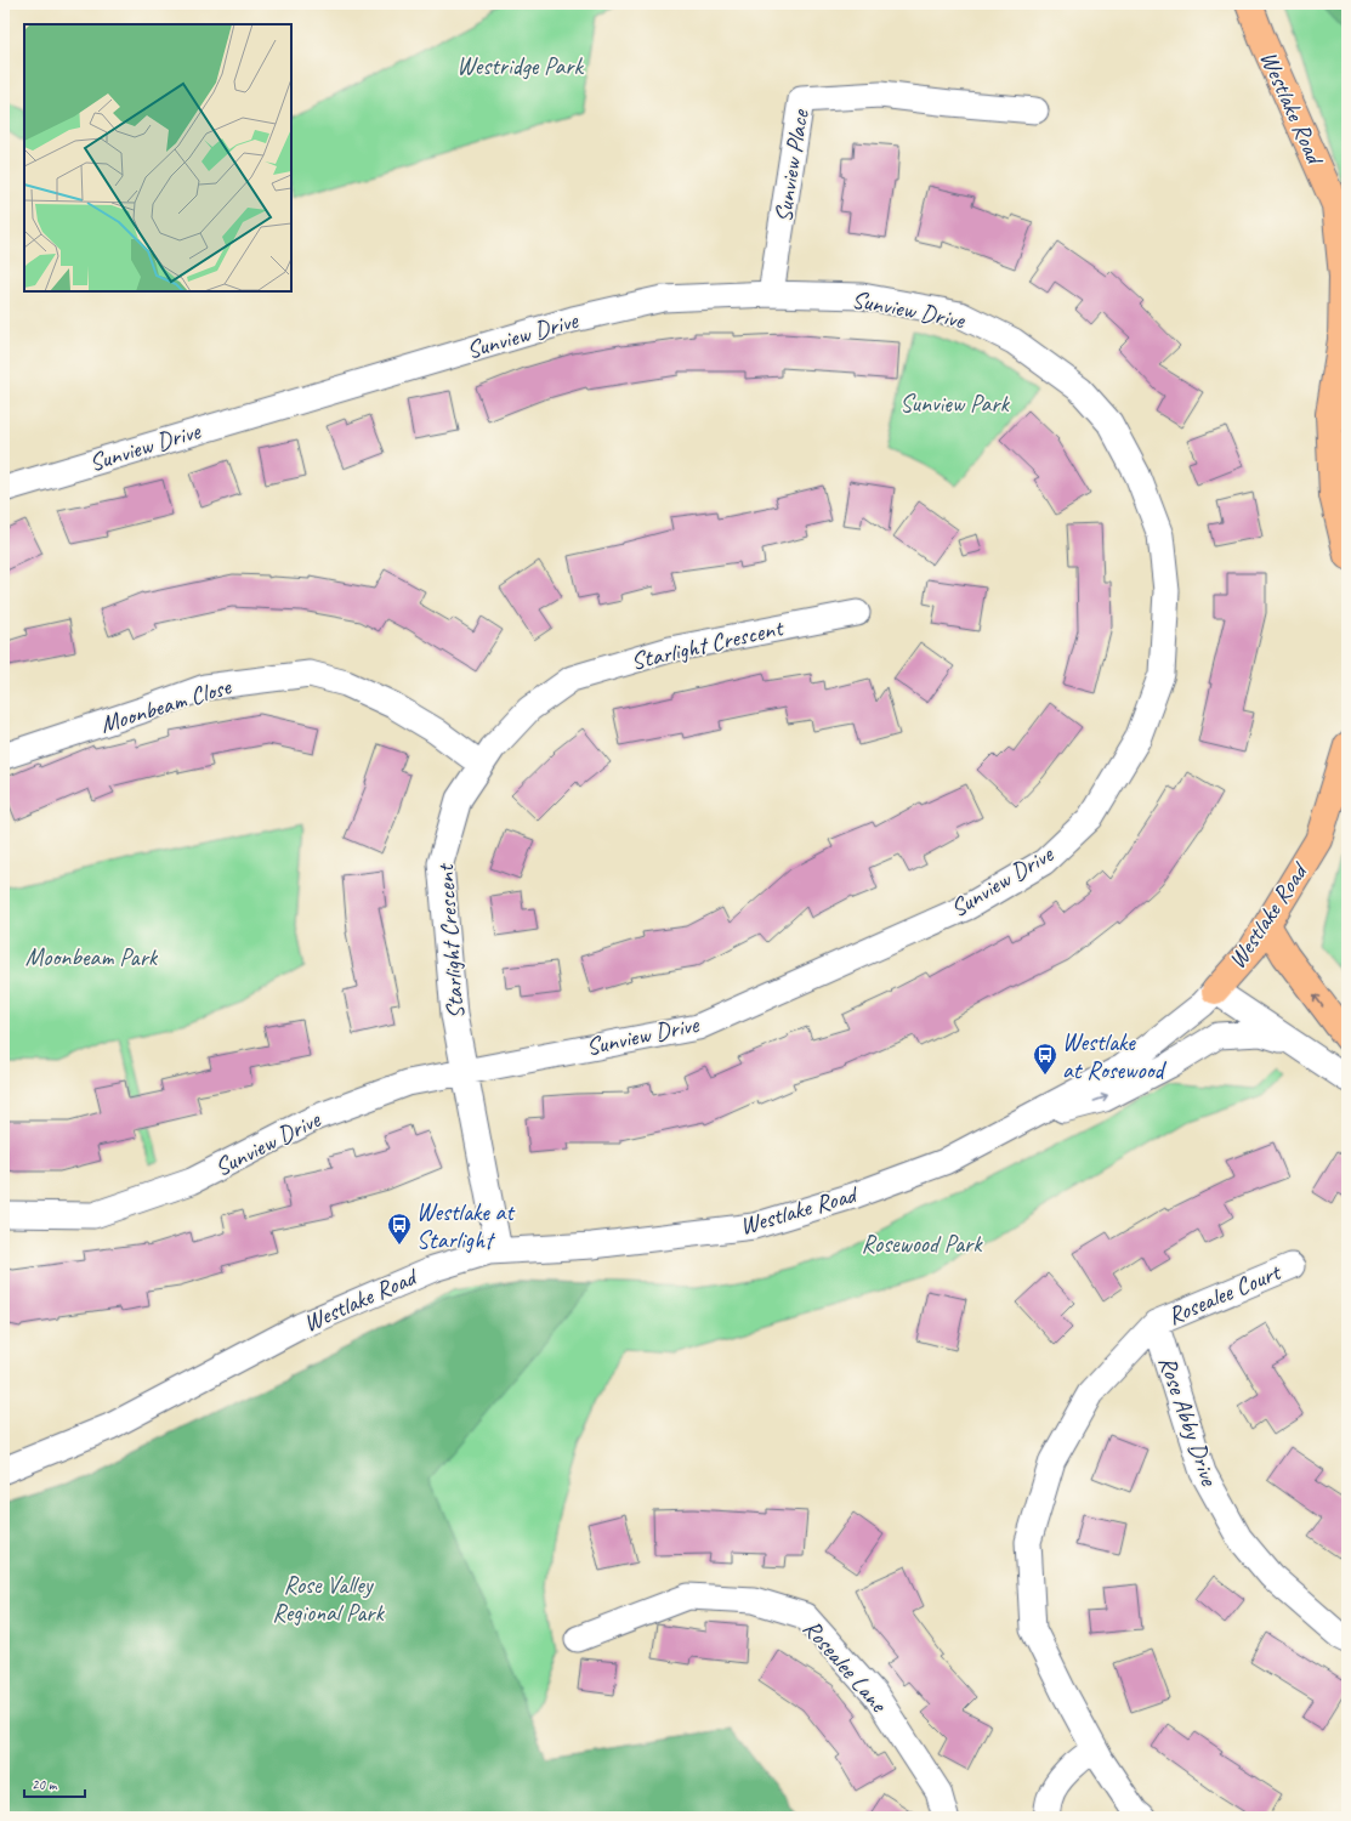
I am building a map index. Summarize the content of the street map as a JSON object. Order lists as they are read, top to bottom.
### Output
{
  "streets": {
    "main road": ["Westlake Road"],
    "street": [
      "Sunview Place",
      "Sunview Drive",
      "Starlight Crescent",
      "Moonbeam Close",
      "Rosealee Court",
      "Rose Abby Drive",
      "Rosealee Lane"
    ]
  },
  "crossings": [
    ["Westlake Road", "Starlight Crescent"],
    ["Sunview Place", "Sunview Drive"],
    ["Sunview Drive", "Starlight Crescent"],
    ["Starlight Crescent", "Moonbeam Close"],
    ["Rosealee Court", "Rose Abby Drive"]
  ],
  "parks": [
    "Westridge Park",
    "Sunview Park",
    "Moonbeam Park",
    "Rosewood Park",
    "Rose Valley Regional Park"
  ],
  "places": {
    "bus stop": ["Westlake at Rosewood", "Westlake at Starlight"]
  },
  "scale_bar": "20 m"
}
